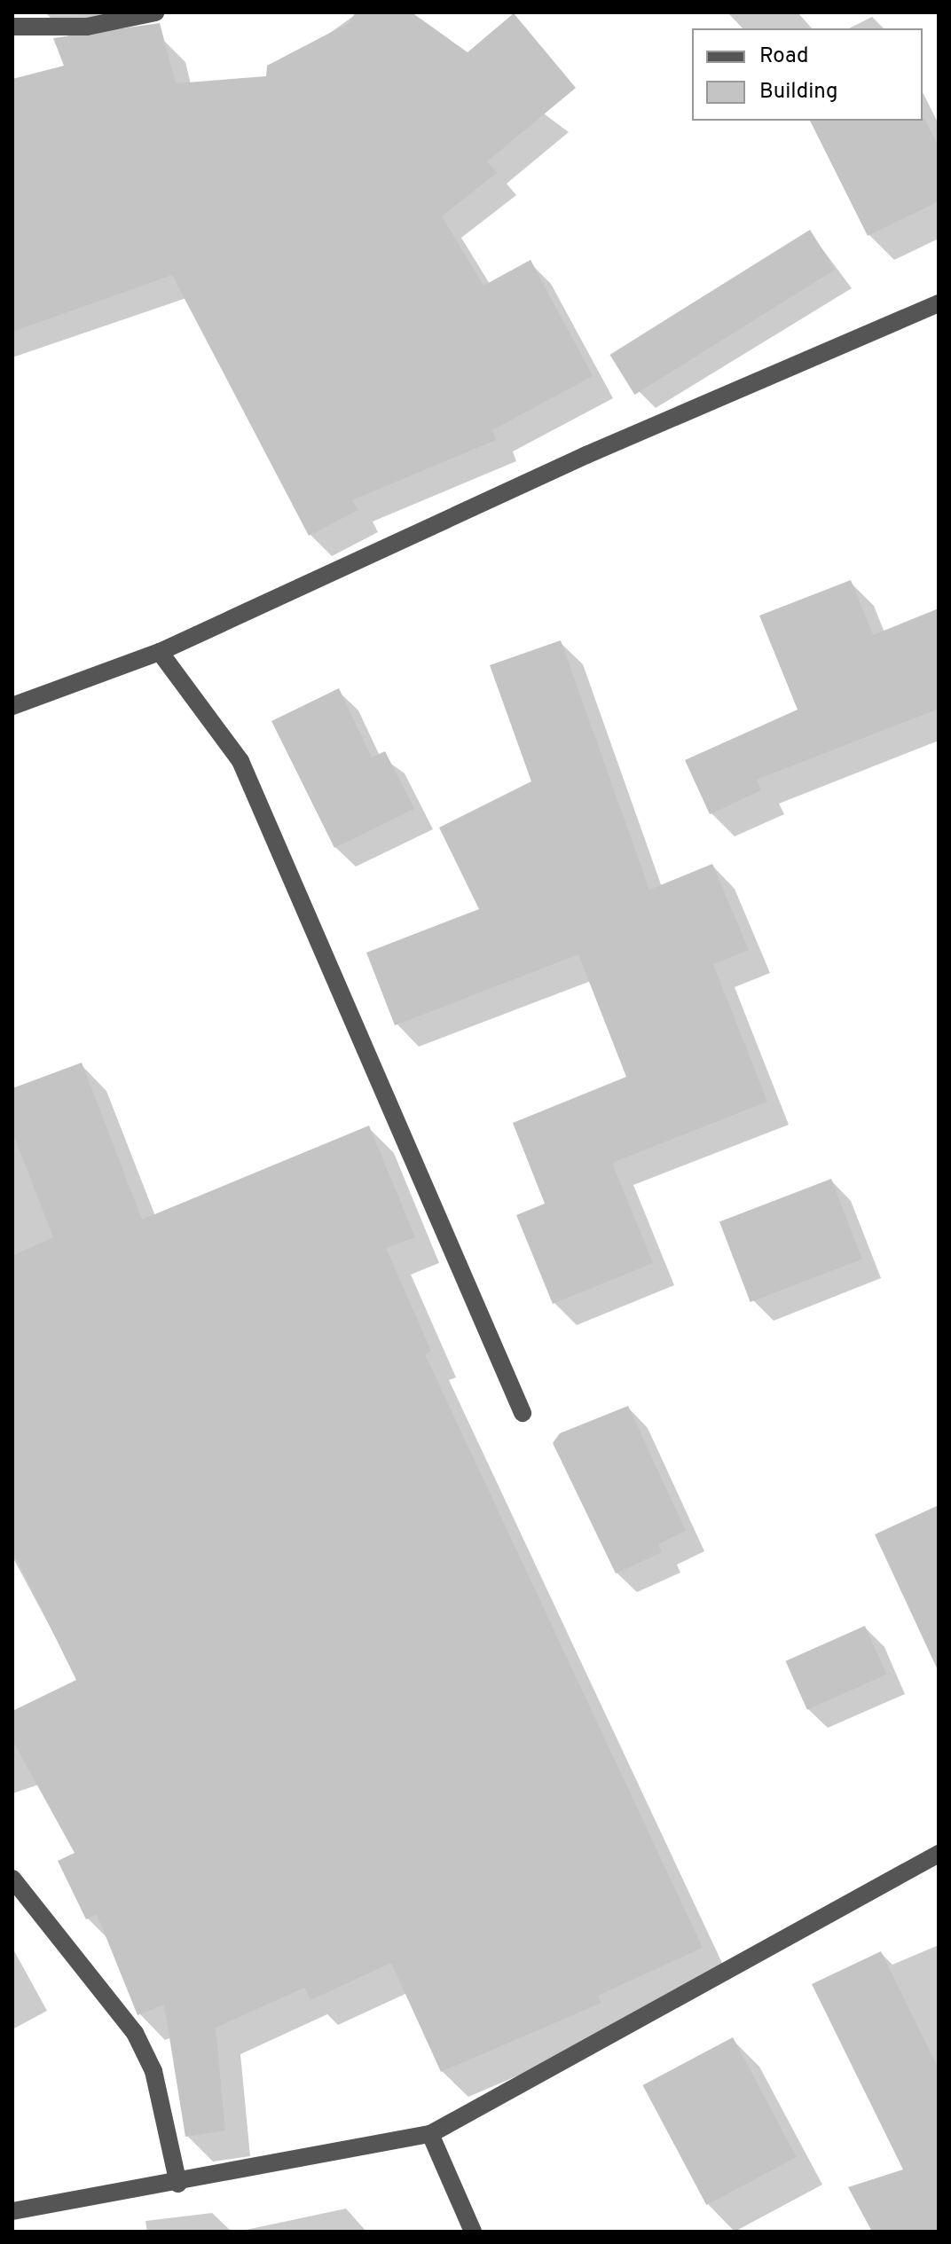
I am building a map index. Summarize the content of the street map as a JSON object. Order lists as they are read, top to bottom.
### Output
{
  "legend": ["Road", "Building"]
}
